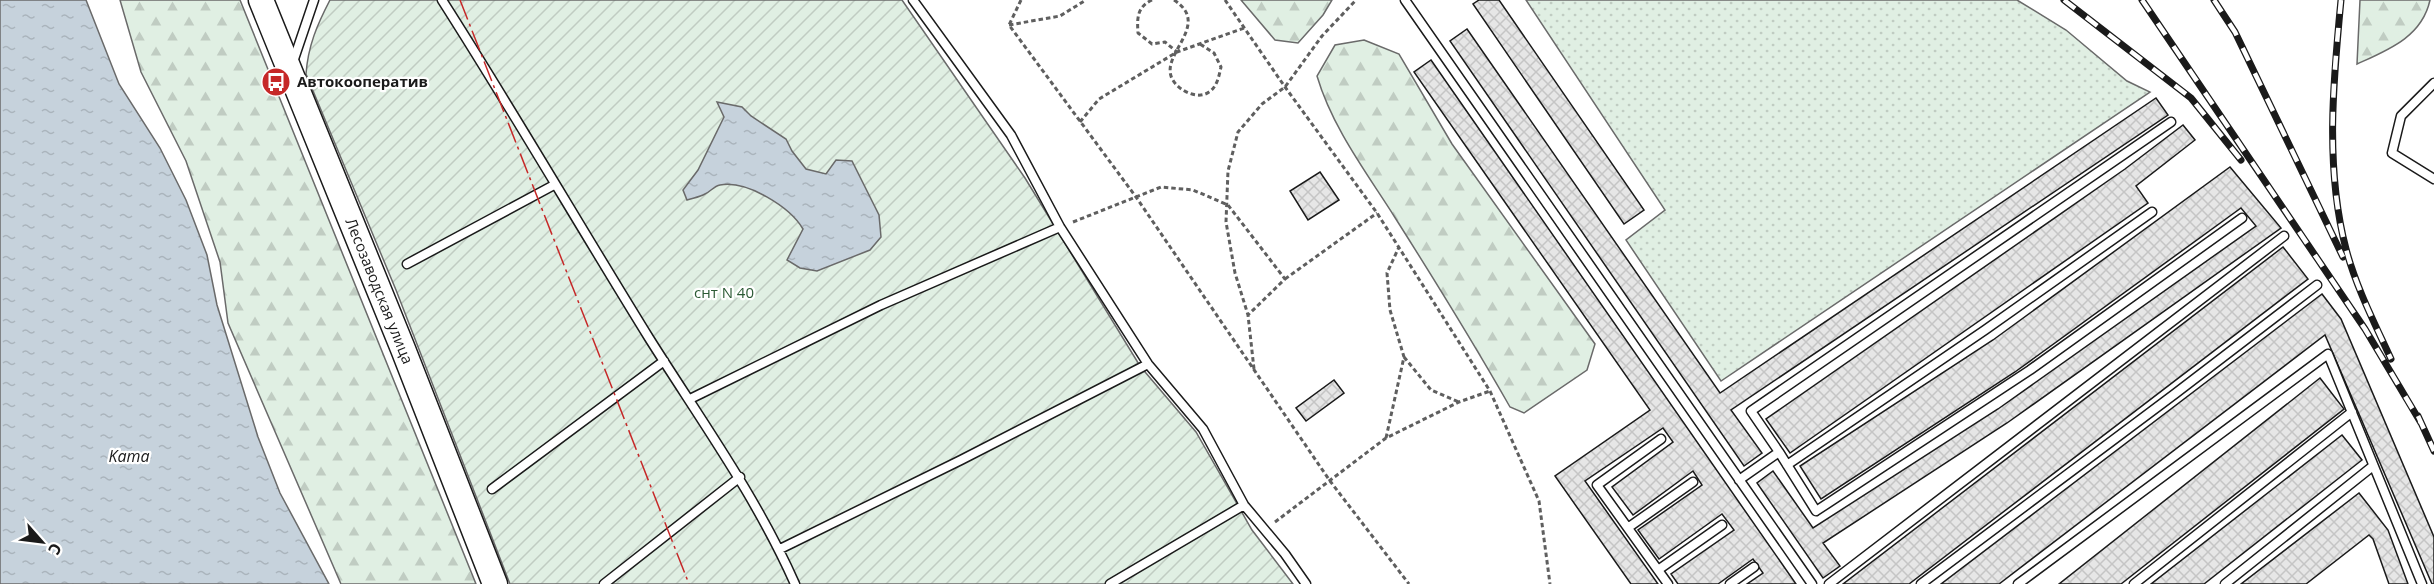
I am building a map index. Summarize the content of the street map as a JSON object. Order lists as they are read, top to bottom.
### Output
{
  "streets": {
    "street": ["Лесозаводская улица"]
  },
  "water": ["Kama"],
  "parks": ["снт N 40"],
  "places": {
    "bus stop": ["Автокооператив"]
  },
  "north": "bottom right"
}
